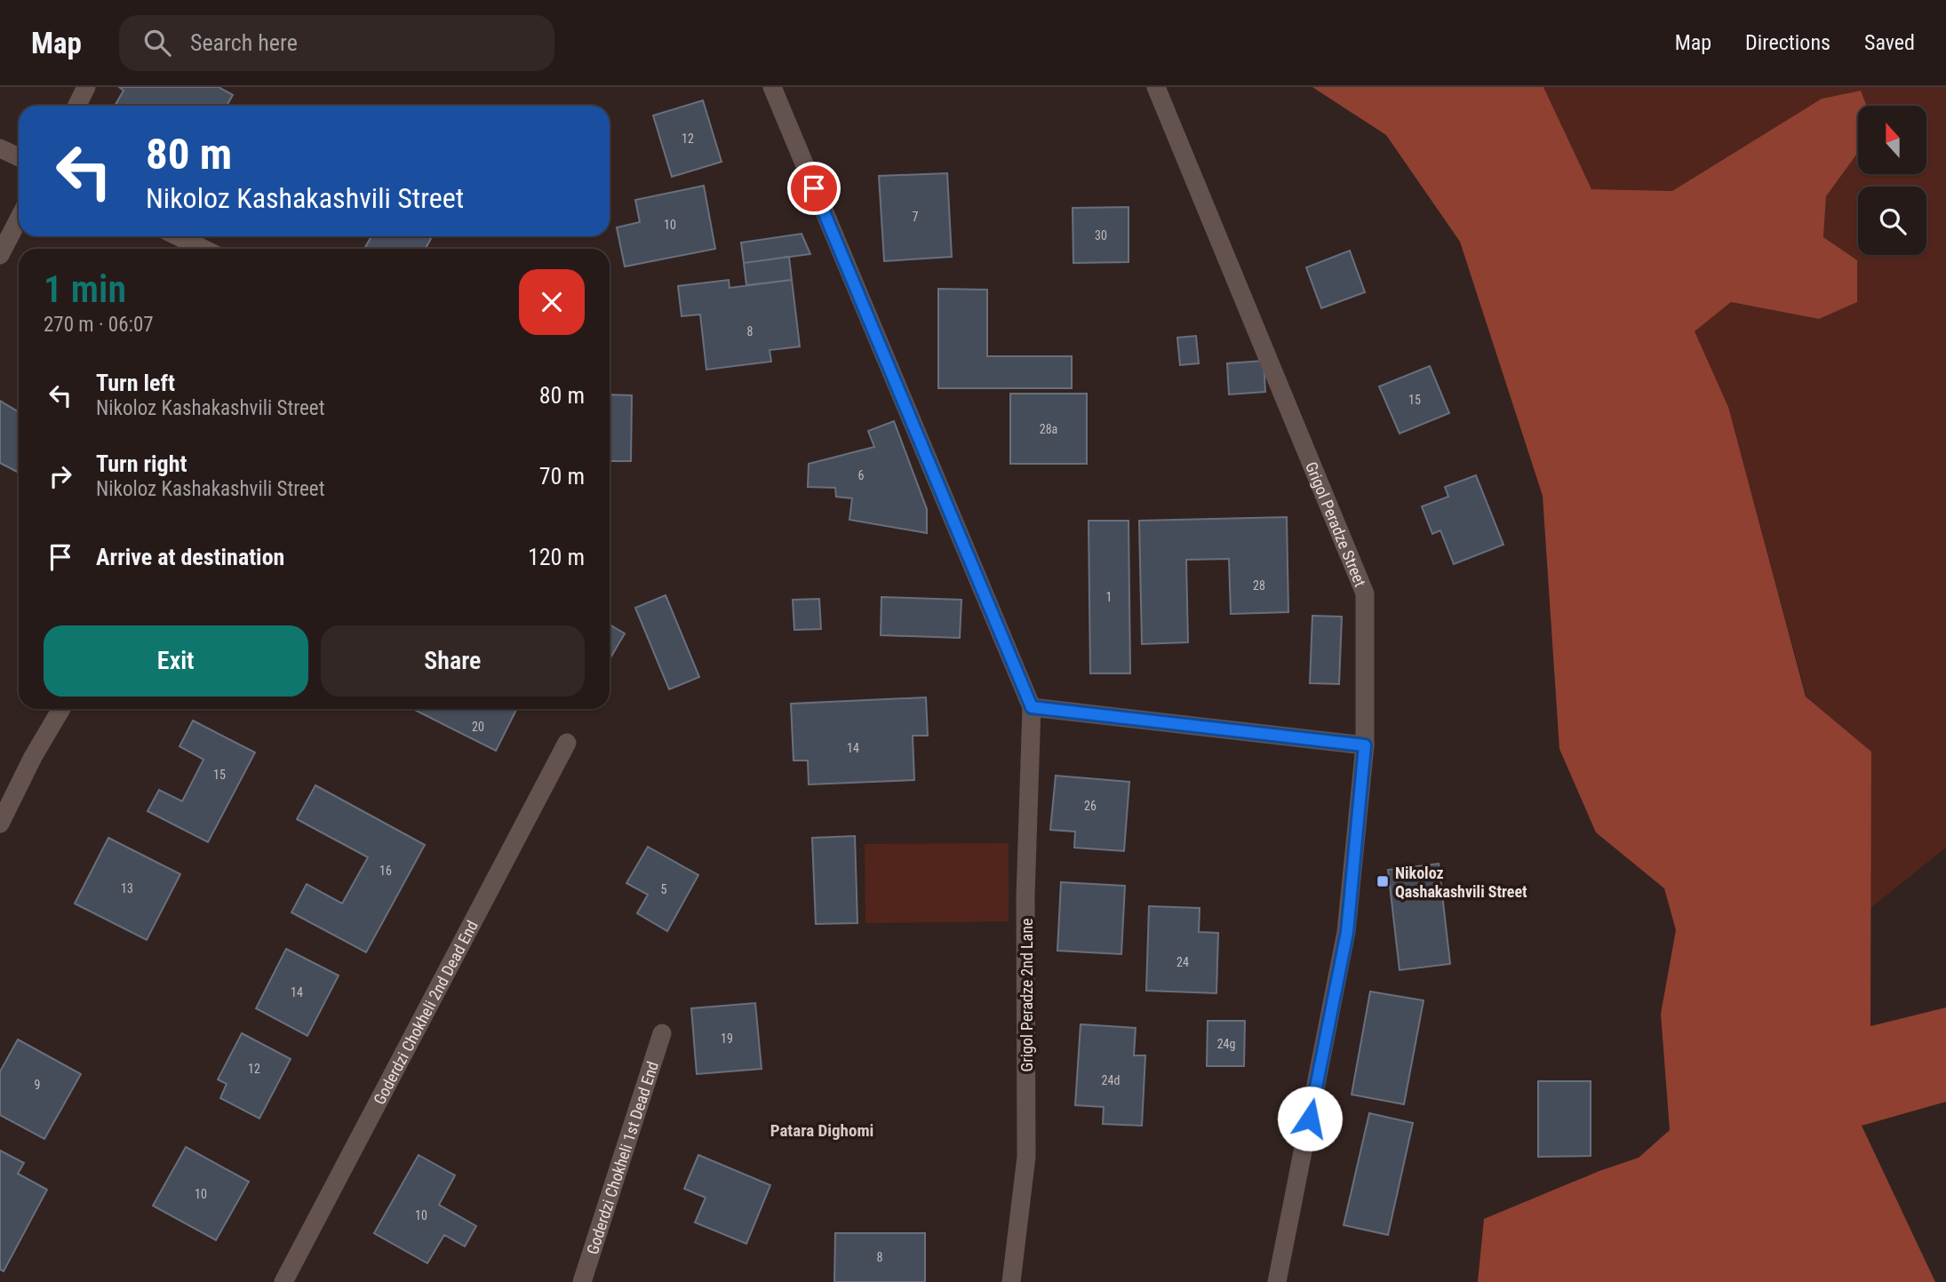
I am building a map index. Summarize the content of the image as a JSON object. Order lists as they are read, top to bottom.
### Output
{
  "streets": {
    "street": [
      "Grigol Peradze Street",
      "Grigol Peradze 2nd Lane",
      "Goderdzi Chokheli 2nd Dead End",
      "Goderdzi Chokheli 1st Dead End"
    ]
  },
  "districts": ["Patara Dighomi"],
  "places": {
    "transit": ["Nikoloz Qashakashvili Street"]
  },
  "house_numbers": [
    "12",
    "7",
    "10",
    "30",
    "8",
    "15",
    "28a",
    "6",
    "28",
    "1",
    "20",
    "14",
    "15",
    "26",
    "16",
    "13",
    "5",
    "24",
    "14",
    "19",
    "24g",
    "12",
    "24d",
    "9",
    "10",
    "10",
    "8"
  ],
  "north": "top",
  "page": {
    "header": "Map",
    "search": "Search here",
    "nav": ["Map", "Directions", "Saved"],
    "turn": ["80 m", "Nikoloz Kashakashvili Street"],
    "heading": ["1 min", "270 m · 06:07"],
    "list": [
      {
        "name": "Turn left",
        "note": "Nikoloz Kashakashvili Street",
        "value": "80 m"
      },
      {
        "name": "Turn right",
        "note": "Nikoloz Kashakashvili Street",
        "value": "70 m"
      },
      {
        "name": "Arrive at destination",
        "value": "120 m"
      }
    ],
    "buttons": ["Exit", "Share"]
  }
}
